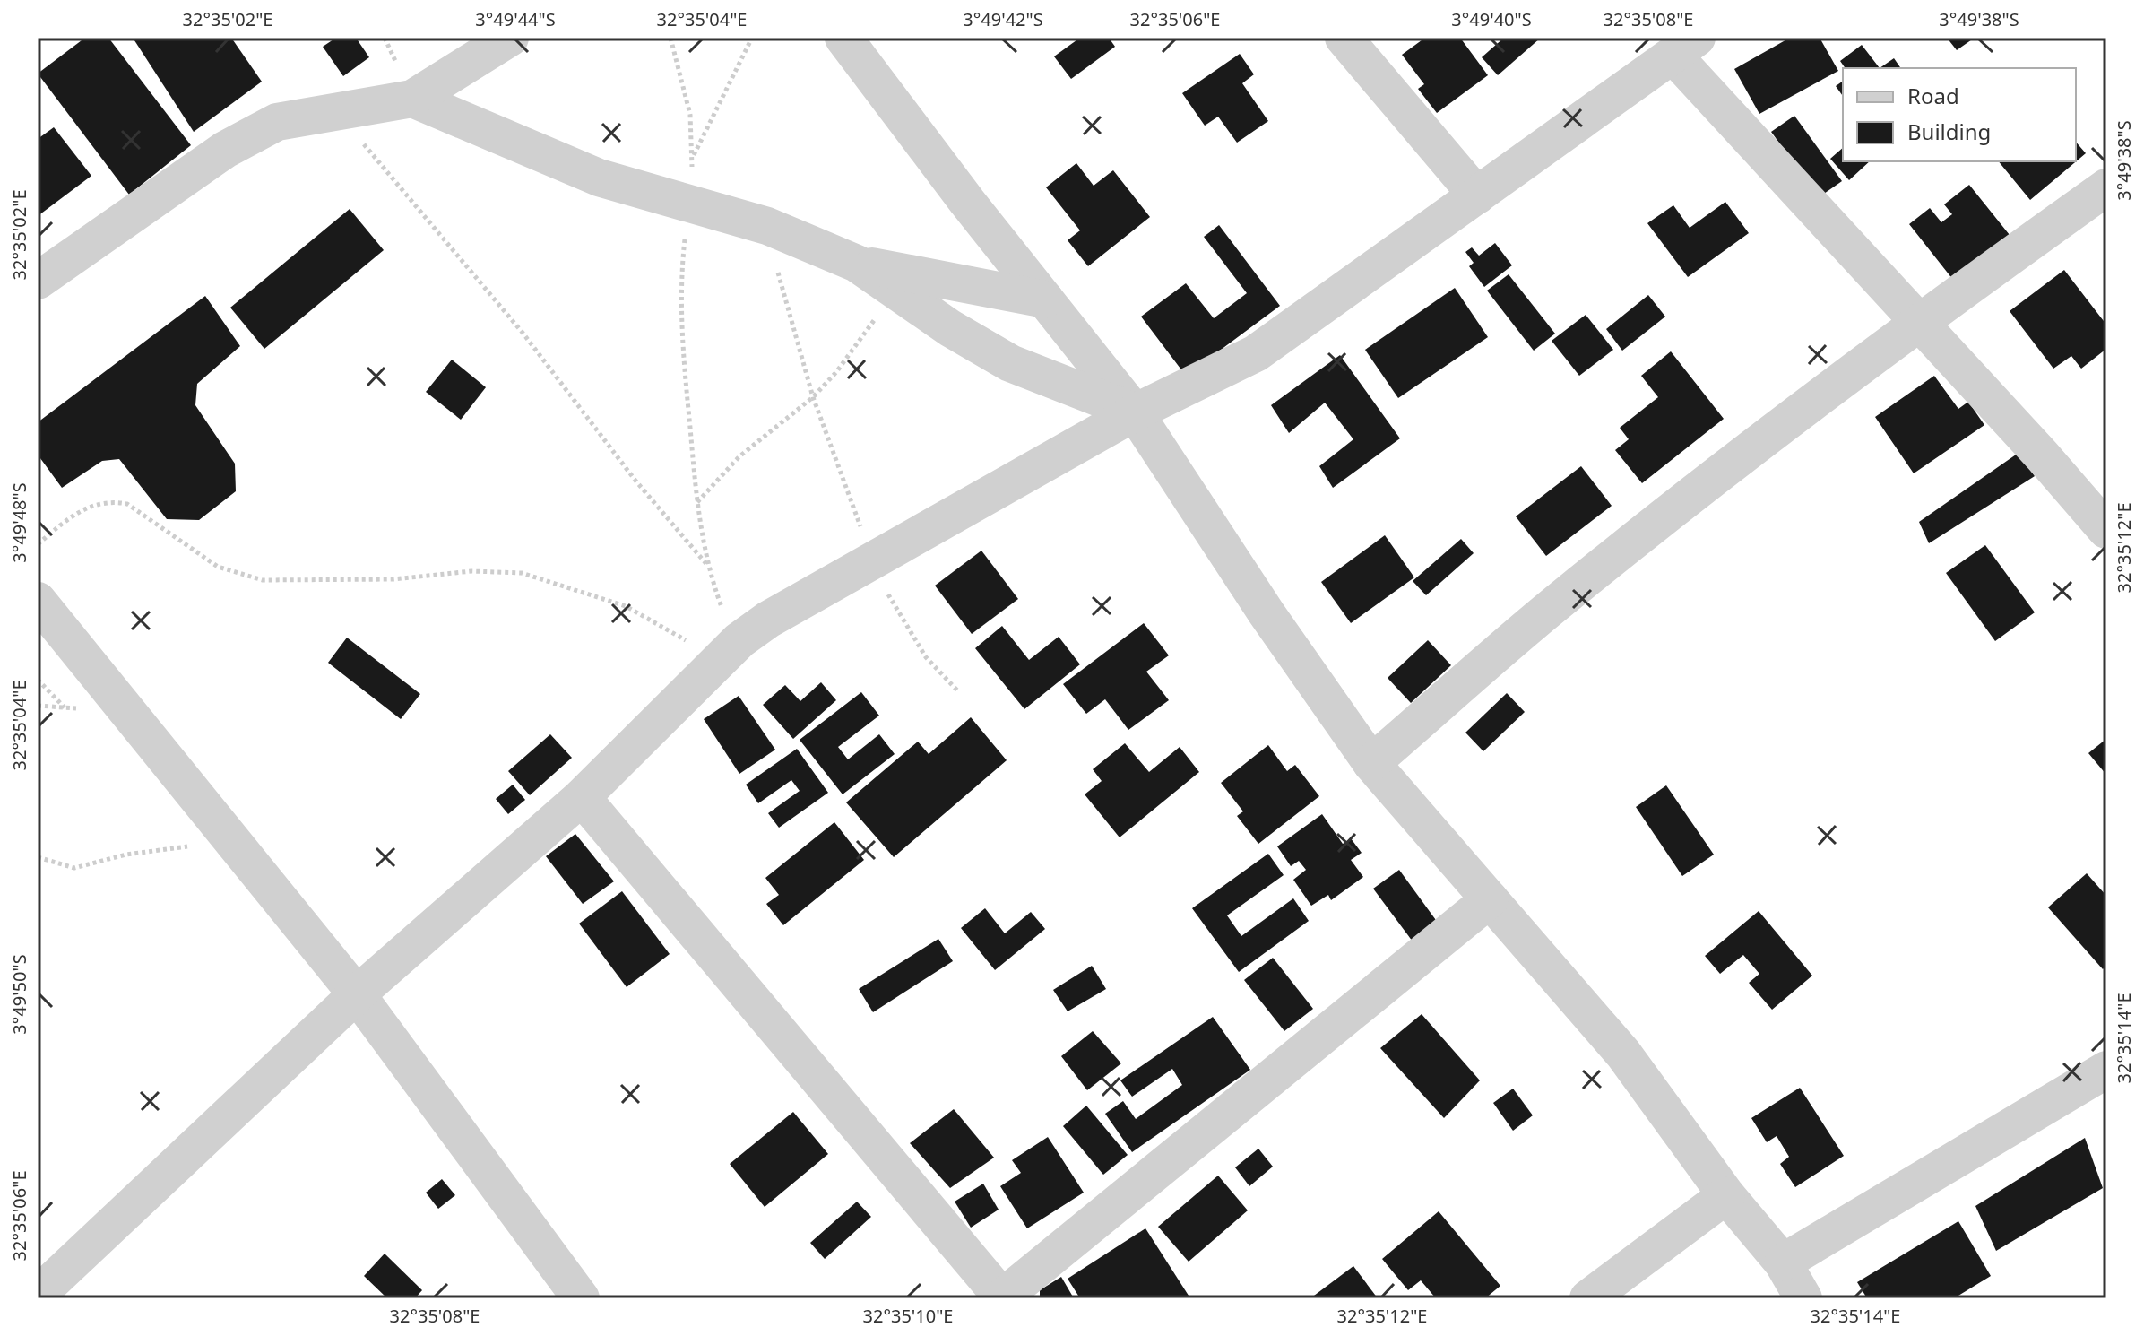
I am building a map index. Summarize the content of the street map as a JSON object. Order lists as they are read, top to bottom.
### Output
{
  "legend": ["Road", "Building"],
  "coordinates": [
    "32°35'02\"E",
    "3°49'44\"S",
    "32°35'04\"E",
    "3°49'42\"S",
    "32°35'06\"E",
    "3°49'40\"S",
    "32°35'08\"E",
    "3°49'38\"S",
    "3°49'48\"S",
    "32°35'12\"E",
    "3°49'50\"S",
    "32°35'14\"E",
    "32°35'10\"E"
  ]
}
